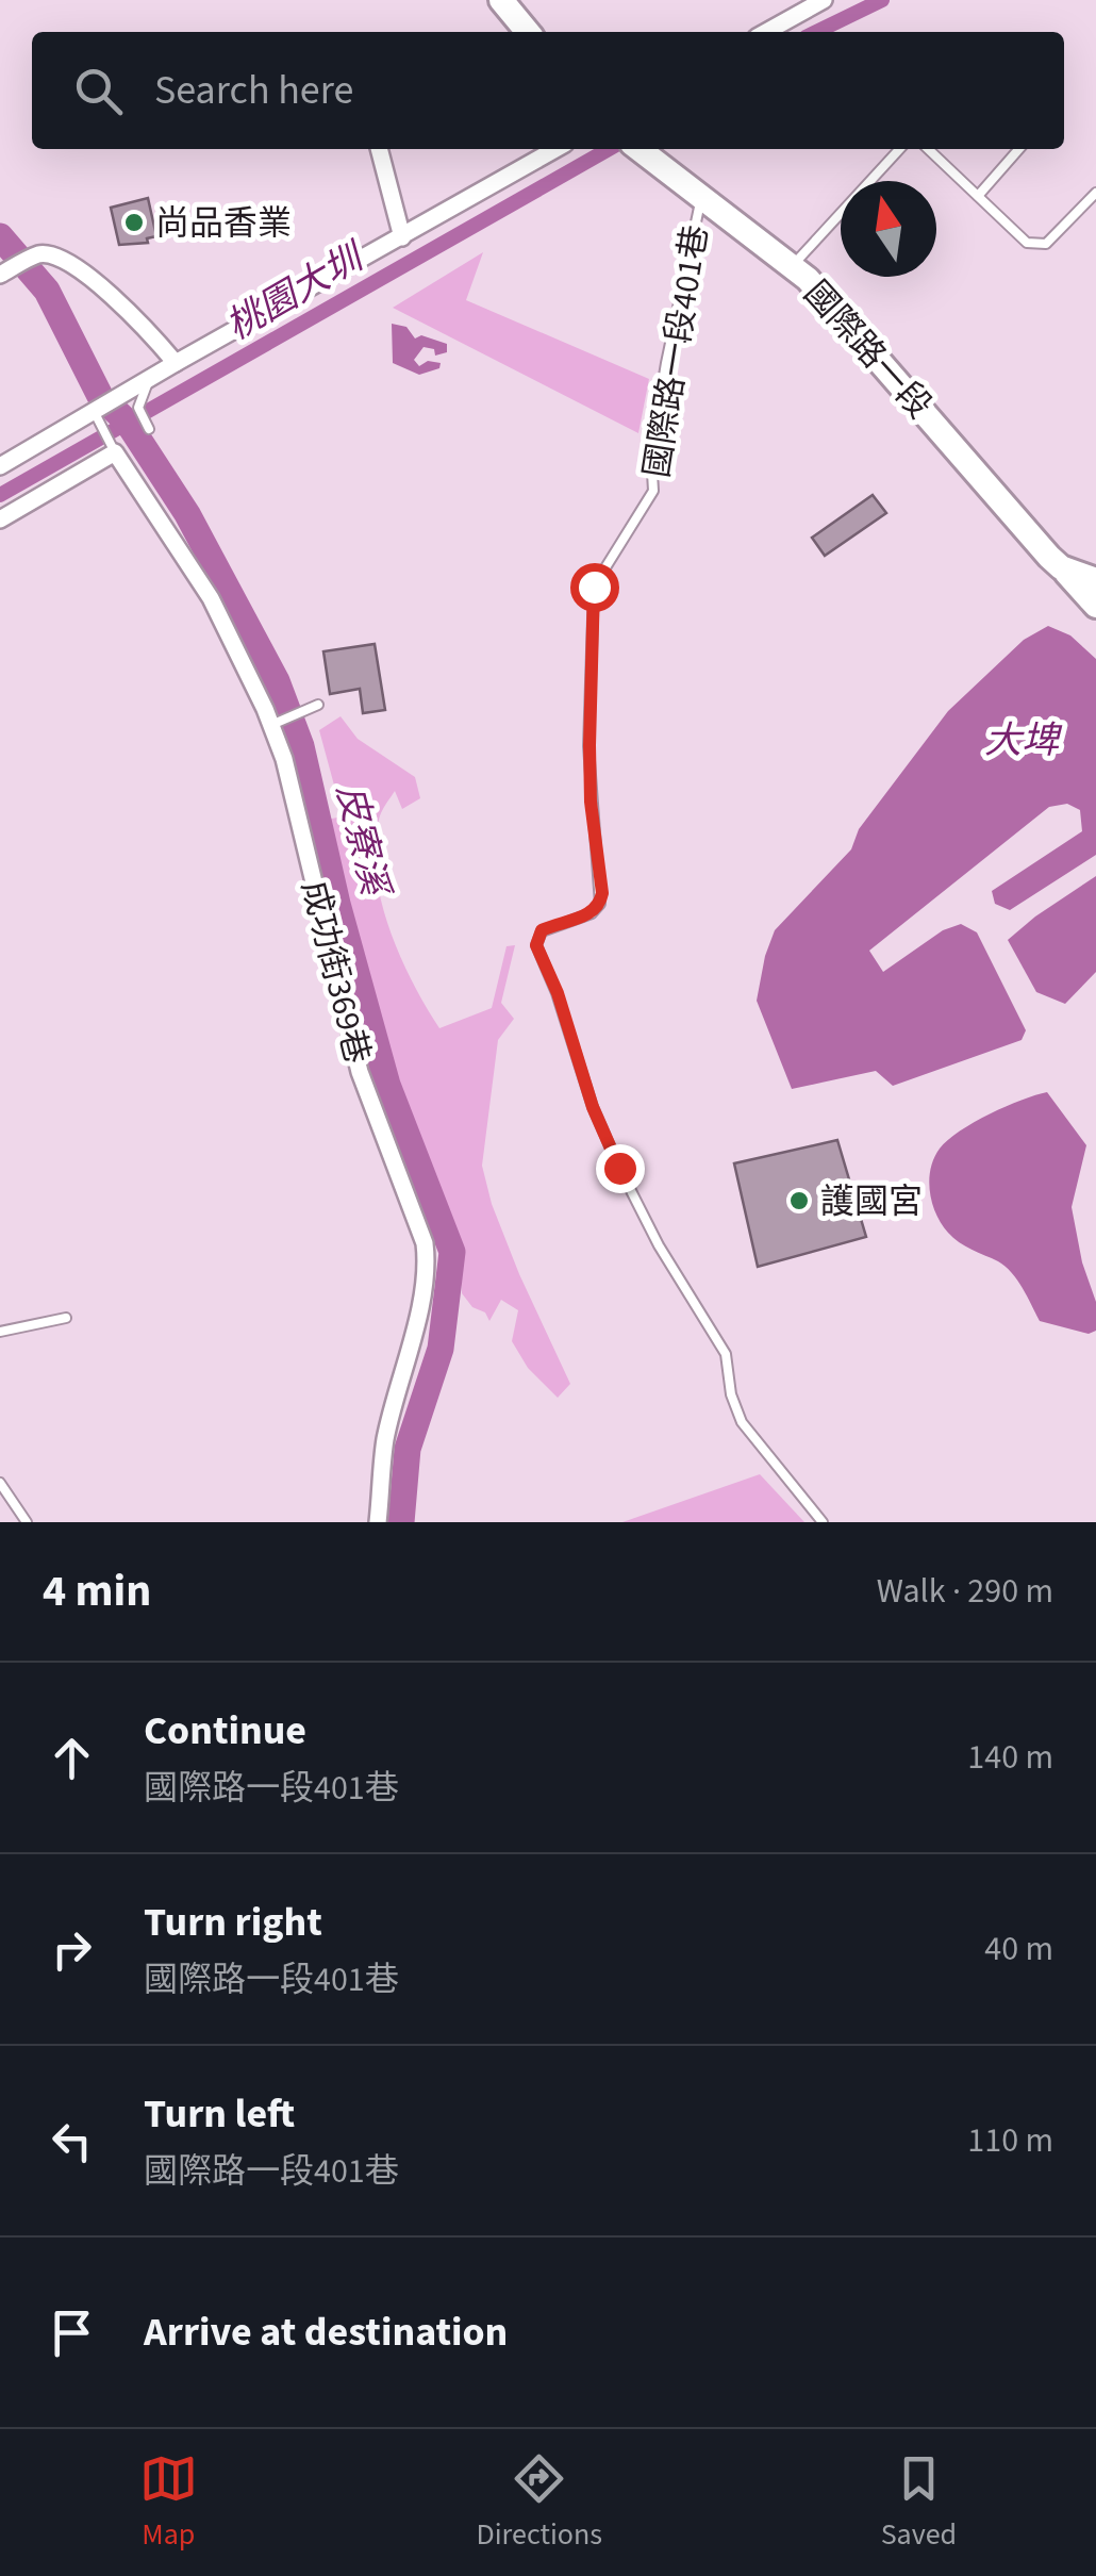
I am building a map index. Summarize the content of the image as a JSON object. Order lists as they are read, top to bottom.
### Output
{
  "streets": {
    "street": ["國際路一段", "成功街369巷"],
    "lane": ["國際路一段401巷"]
  },
  "crossings": [
    ["國際路一段", "國際路一段401巷"]
  ],
  "water": ["桃園大圳", "大埤", "皮寮溪"],
  "places": ["尚品香業", "護國宮"],
  "north": "top",
  "page": {
    "search": "Search here",
    "heading": ["4 min", "Walk · 290 m"],
    "list": [
      ["Continue", "國際路一段401巷", "140 m"],
      ["Turn right", "國際路一段401巷", "40 m"],
      ["Turn left", "國際路一段401巷", "110 m"],
      "Arrive at destination"
    ],
    "nav": ["Map", "Directions", "Saved"]
  }
}
